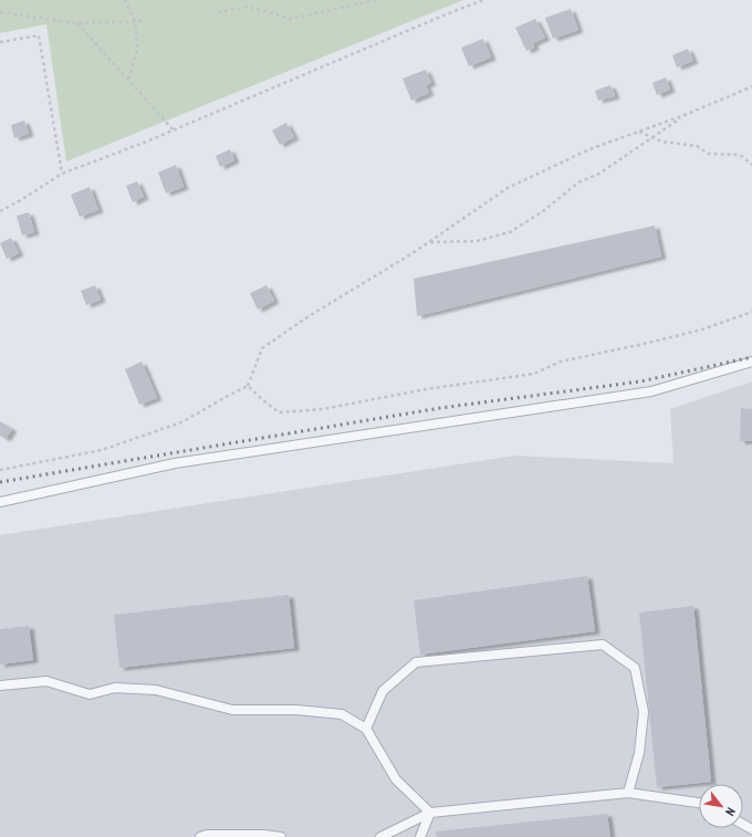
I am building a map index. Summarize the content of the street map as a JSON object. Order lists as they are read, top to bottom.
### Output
{
  "north": "bottom right"
}
